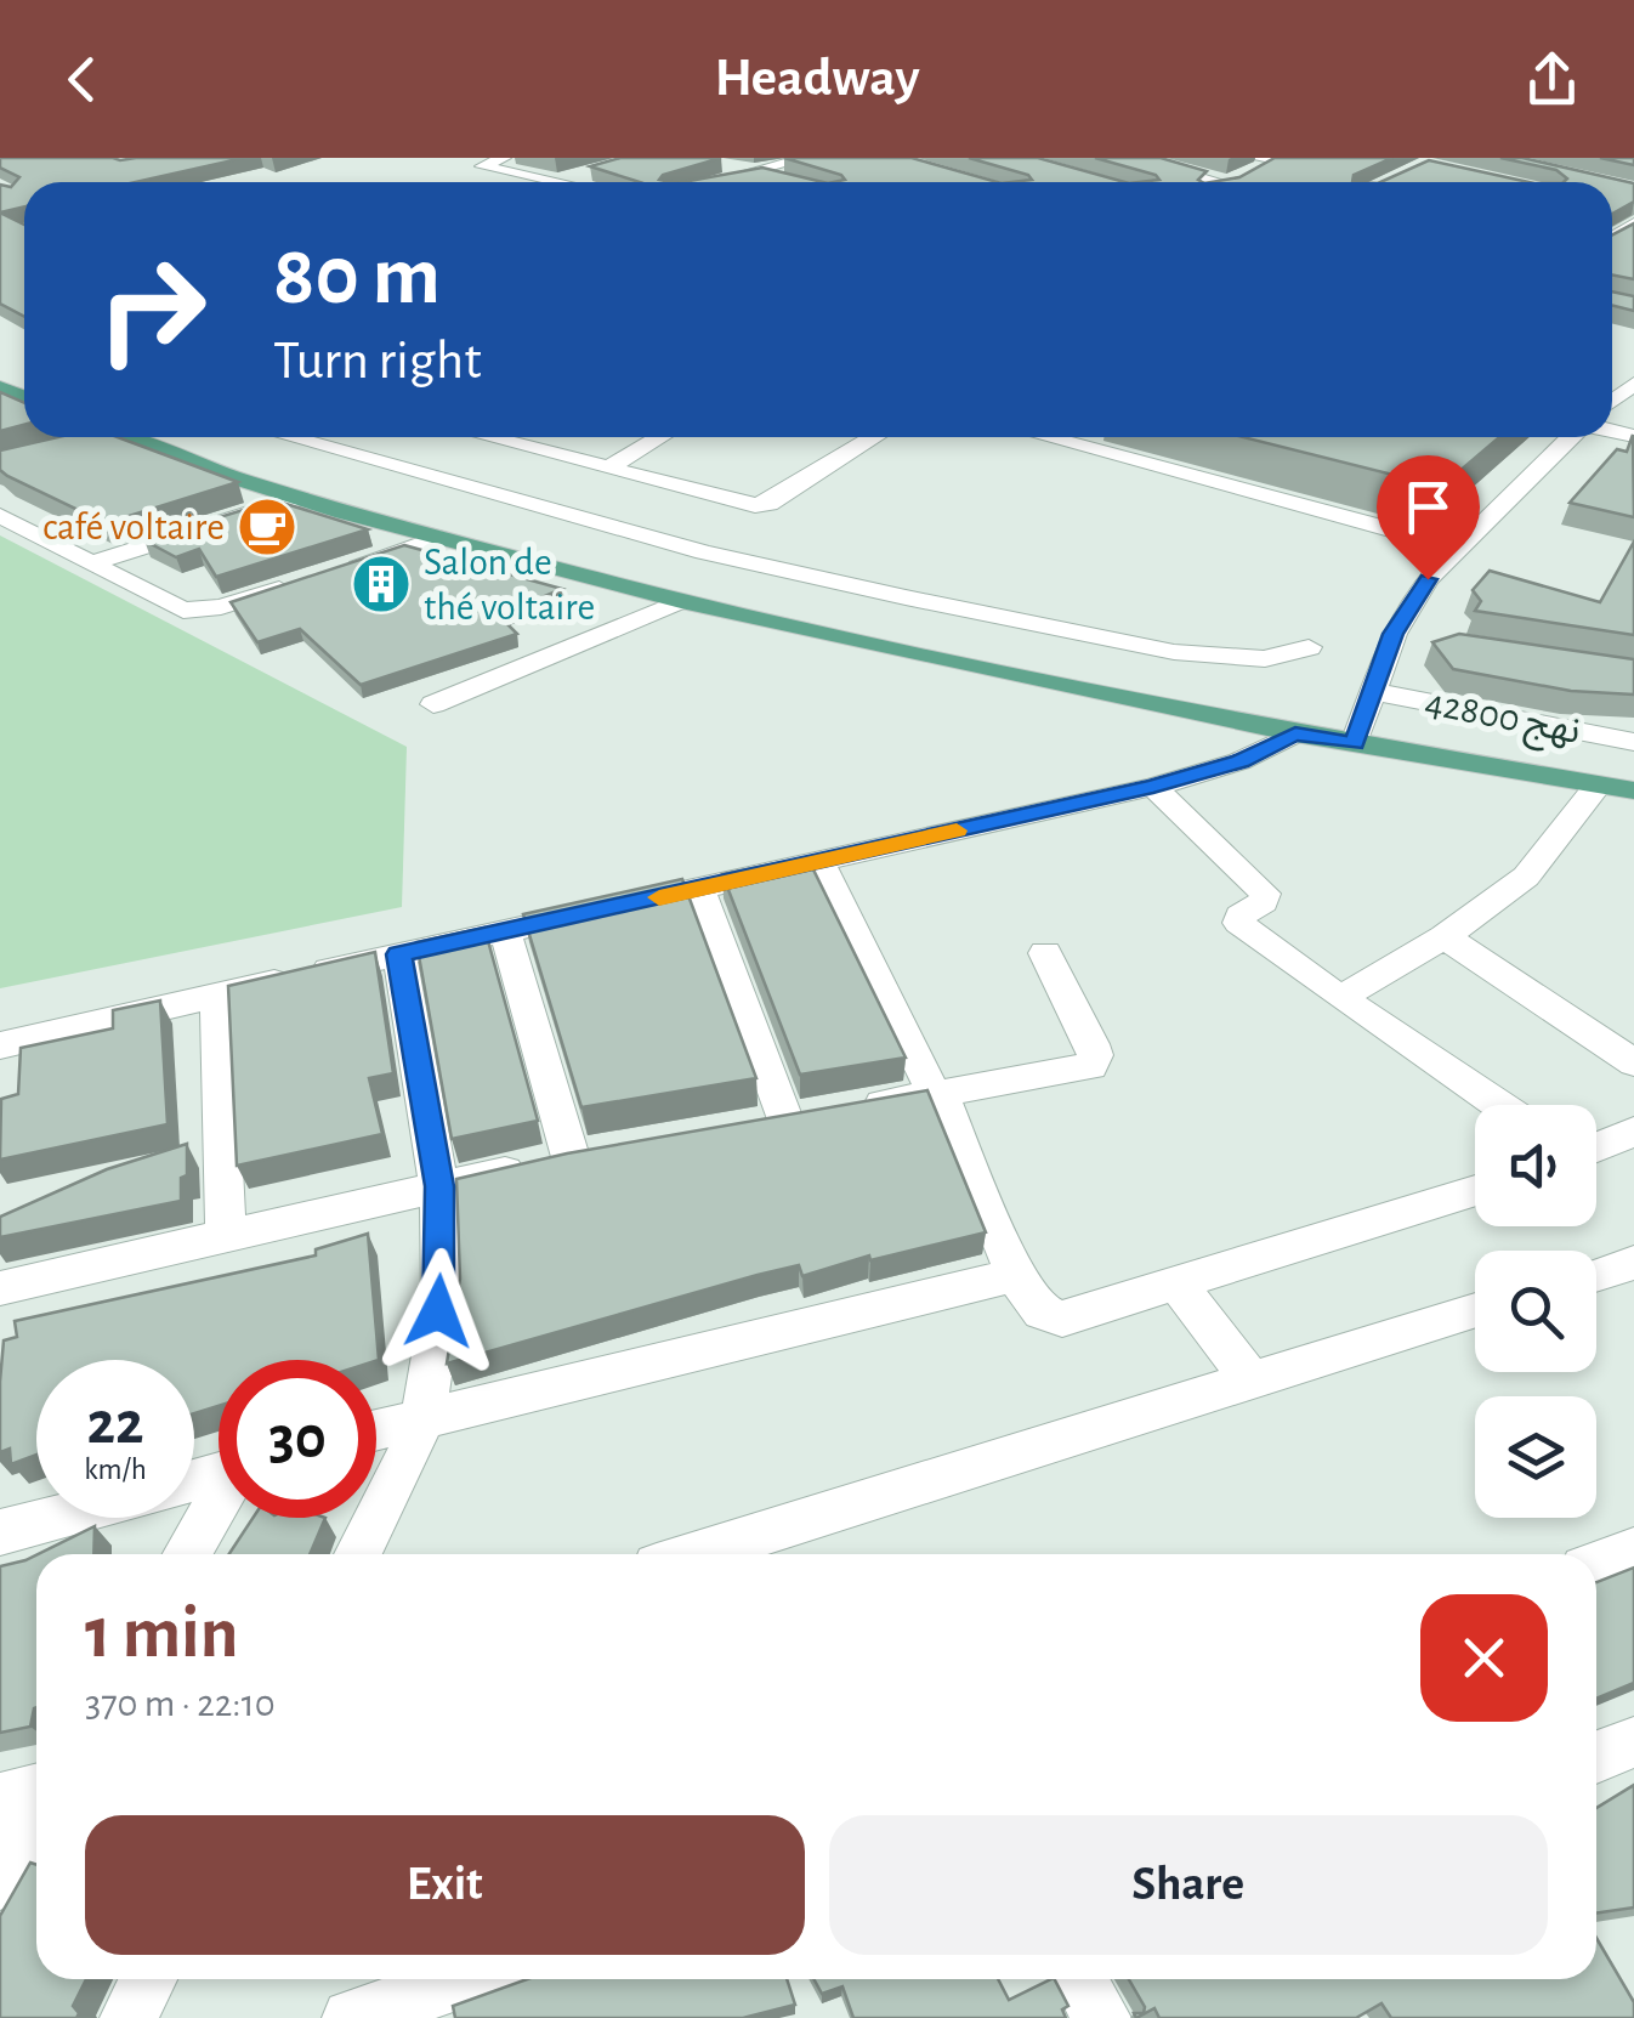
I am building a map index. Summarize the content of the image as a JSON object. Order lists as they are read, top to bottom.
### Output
{
  "streets": {
    "street": ["نهج 42800"]
  },
  "places": {
    "cafe": ["café voltaire"],
    "building": ["Salon de thé voltaire"]
  },
  "page": {
    "header": "Headway",
    "turn": ["80 m", "Turn right"],
    "speed": "22 km/h",
    "limit": "30",
    "heading": ["1 min", "370 m · 22:10"],
    "buttons": ["Exit", "Share"]
  }
}
